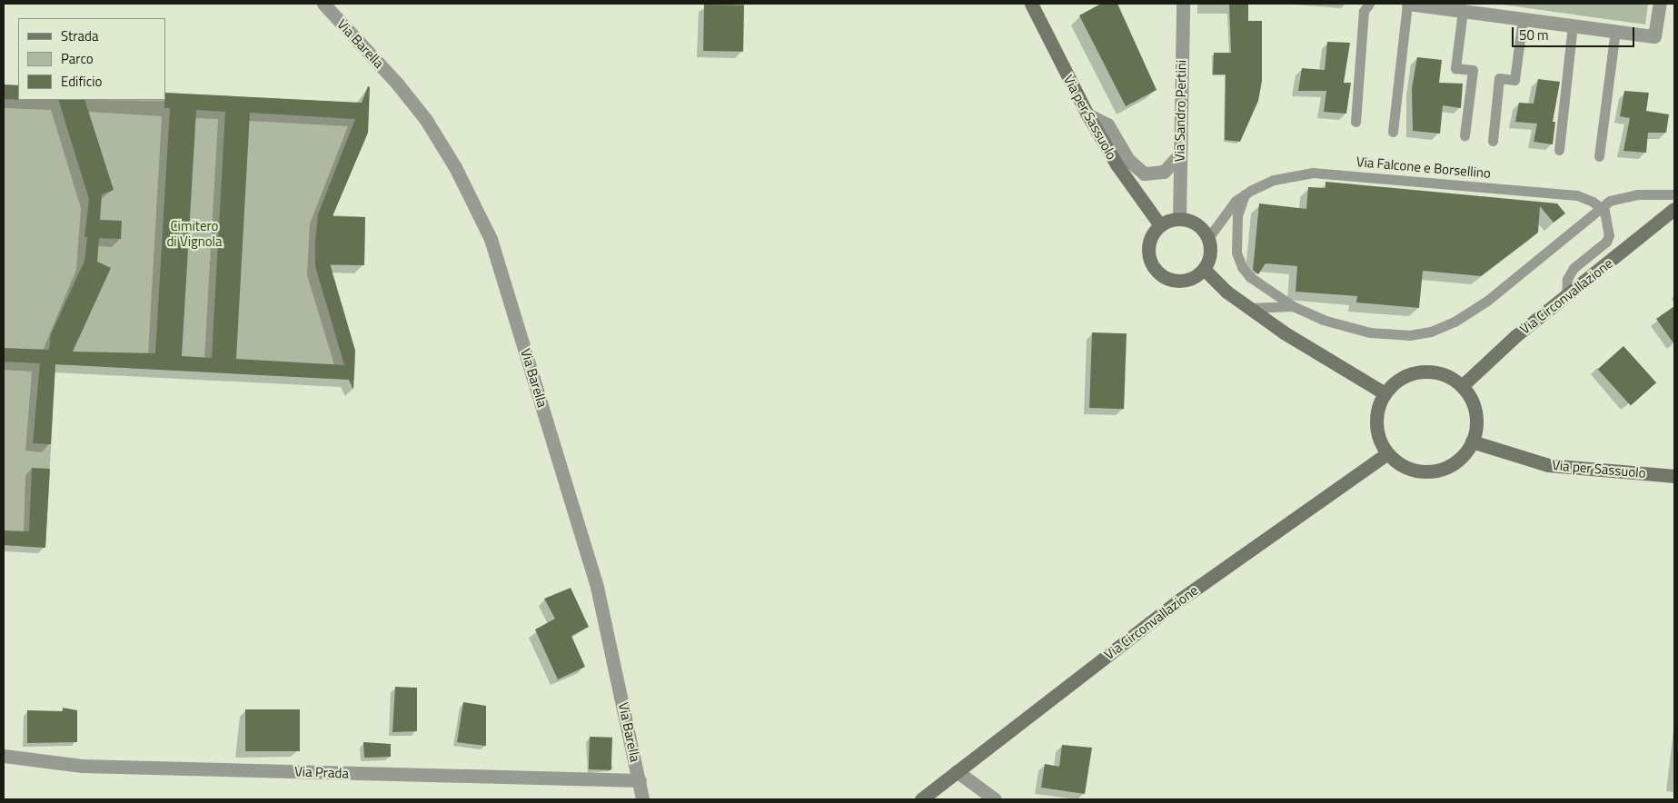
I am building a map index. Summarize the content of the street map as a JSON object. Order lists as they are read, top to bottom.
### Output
{
  "streets": {
    "main road": ["Via per Sassuolo", "Via Circonvallazione"],
    "street": ["Via Barella", "Via Sandro Pertini", "Via Prada"],
    "lane": ["Via Falcone e Borsellino"]
  },
  "crossings": [
    ["Via Barella", "Via Prada"],
    ["Via Sandro Pertini", "Via per Sassuolo"],
    ["Via Sandro Pertini", "Via Falcone e Borsellino"],
    ["Via per Sassuolo", "Via Falcone e Borsellino"],
    ["Via per Sassuolo", "Via Circonvallazione"]
  ],
  "parks": ["Cimitero di Vignola"],
  "legend": ["Strada", "Parco", "Edificio"],
  "scale_bar": "50 m"
}
